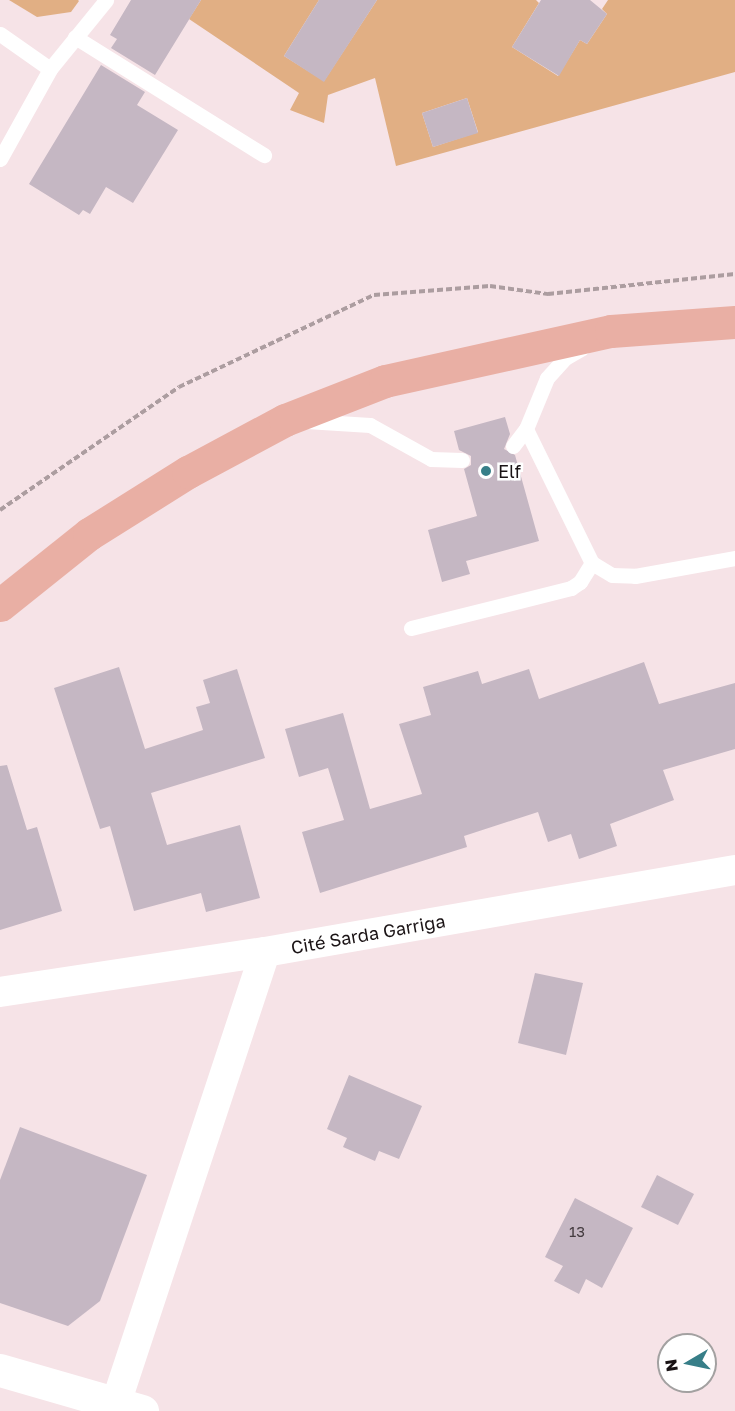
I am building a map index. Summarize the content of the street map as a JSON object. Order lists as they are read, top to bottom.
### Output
{
  "streets": {
    "street": ["Cité Sarda Garriga"]
  },
  "places": ["Elf"],
  "house_numbers": ["13"],
  "north": "left"
}
